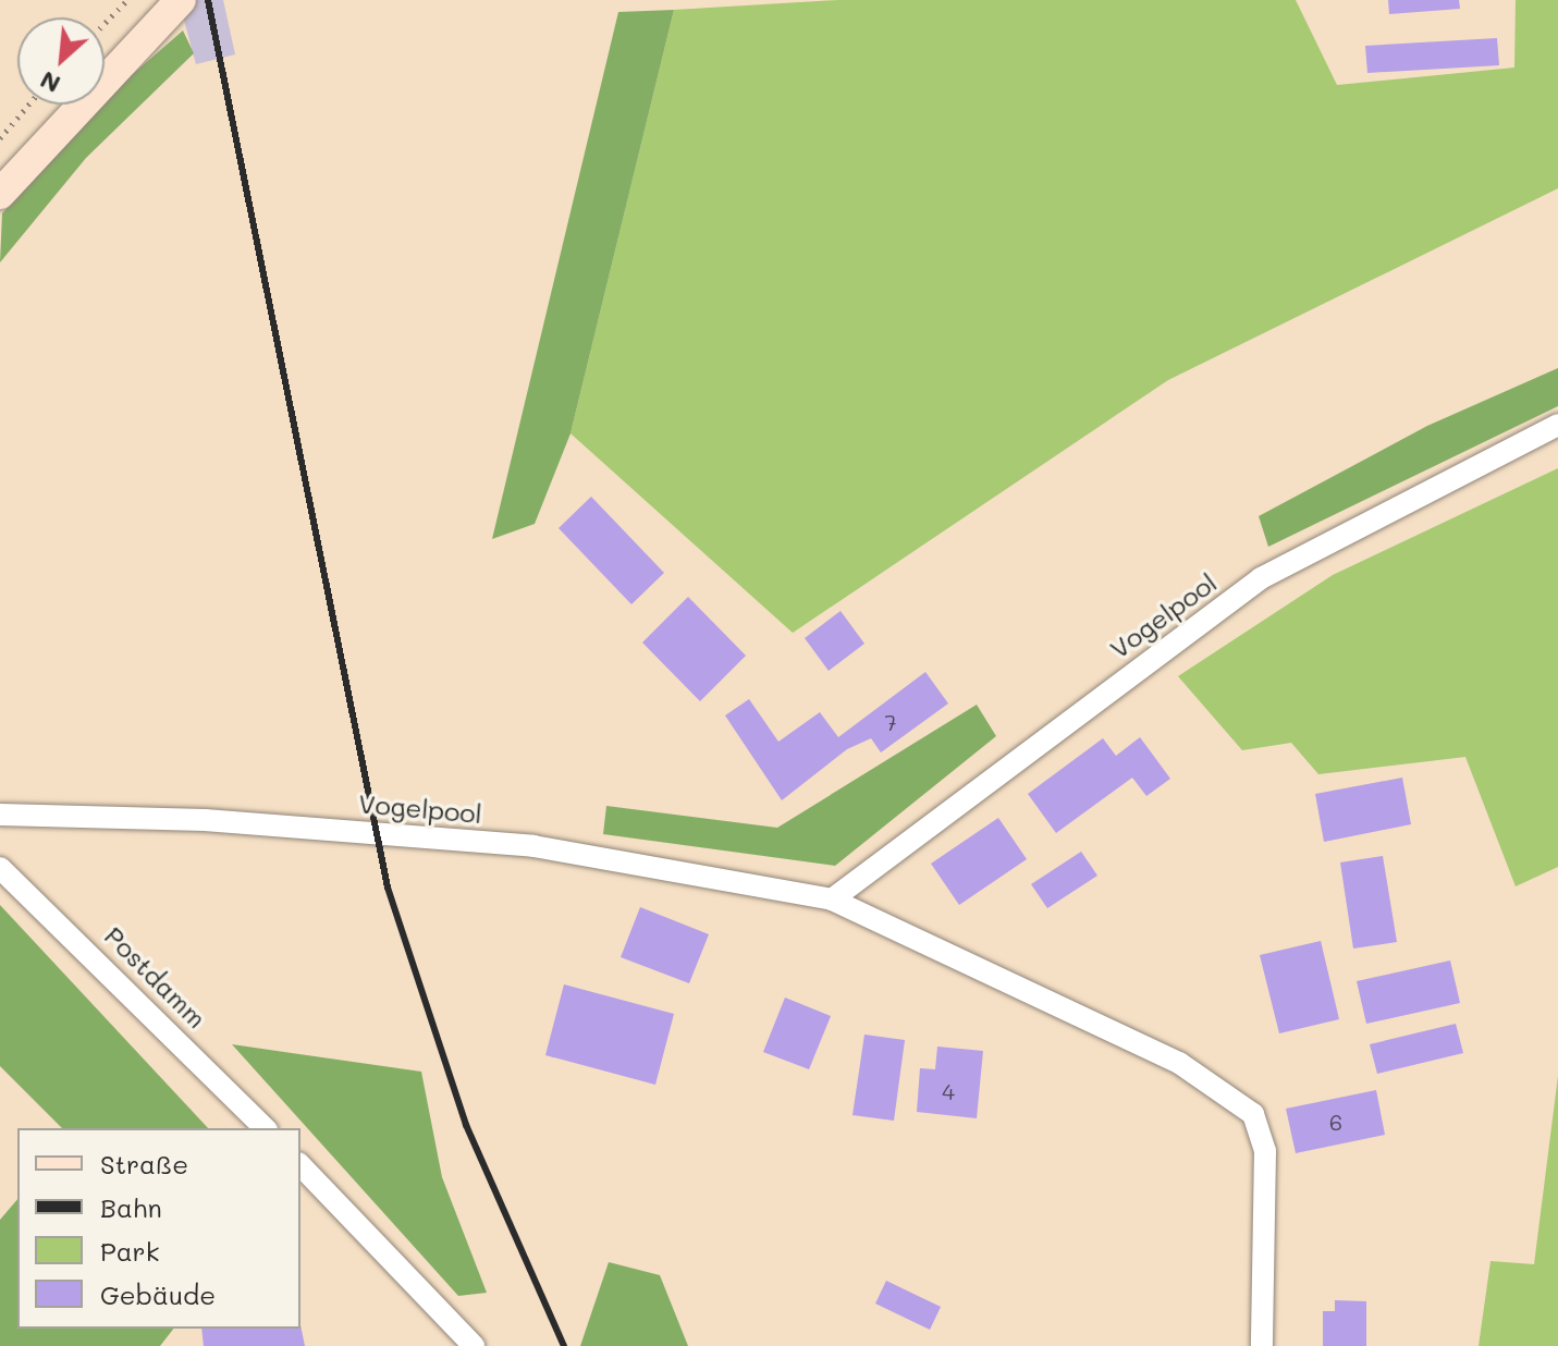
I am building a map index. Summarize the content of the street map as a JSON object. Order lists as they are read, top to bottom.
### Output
{
  "streets": {
    "street": ["Vogelpool", "Postdamm"]
  },
  "house_numbers": ["7", "4", "6"],
  "legend": [
    "Straße",
    "Bahn",
    "Park",
    "Gebäude"
  ],
  "north": "bottom left"
}
